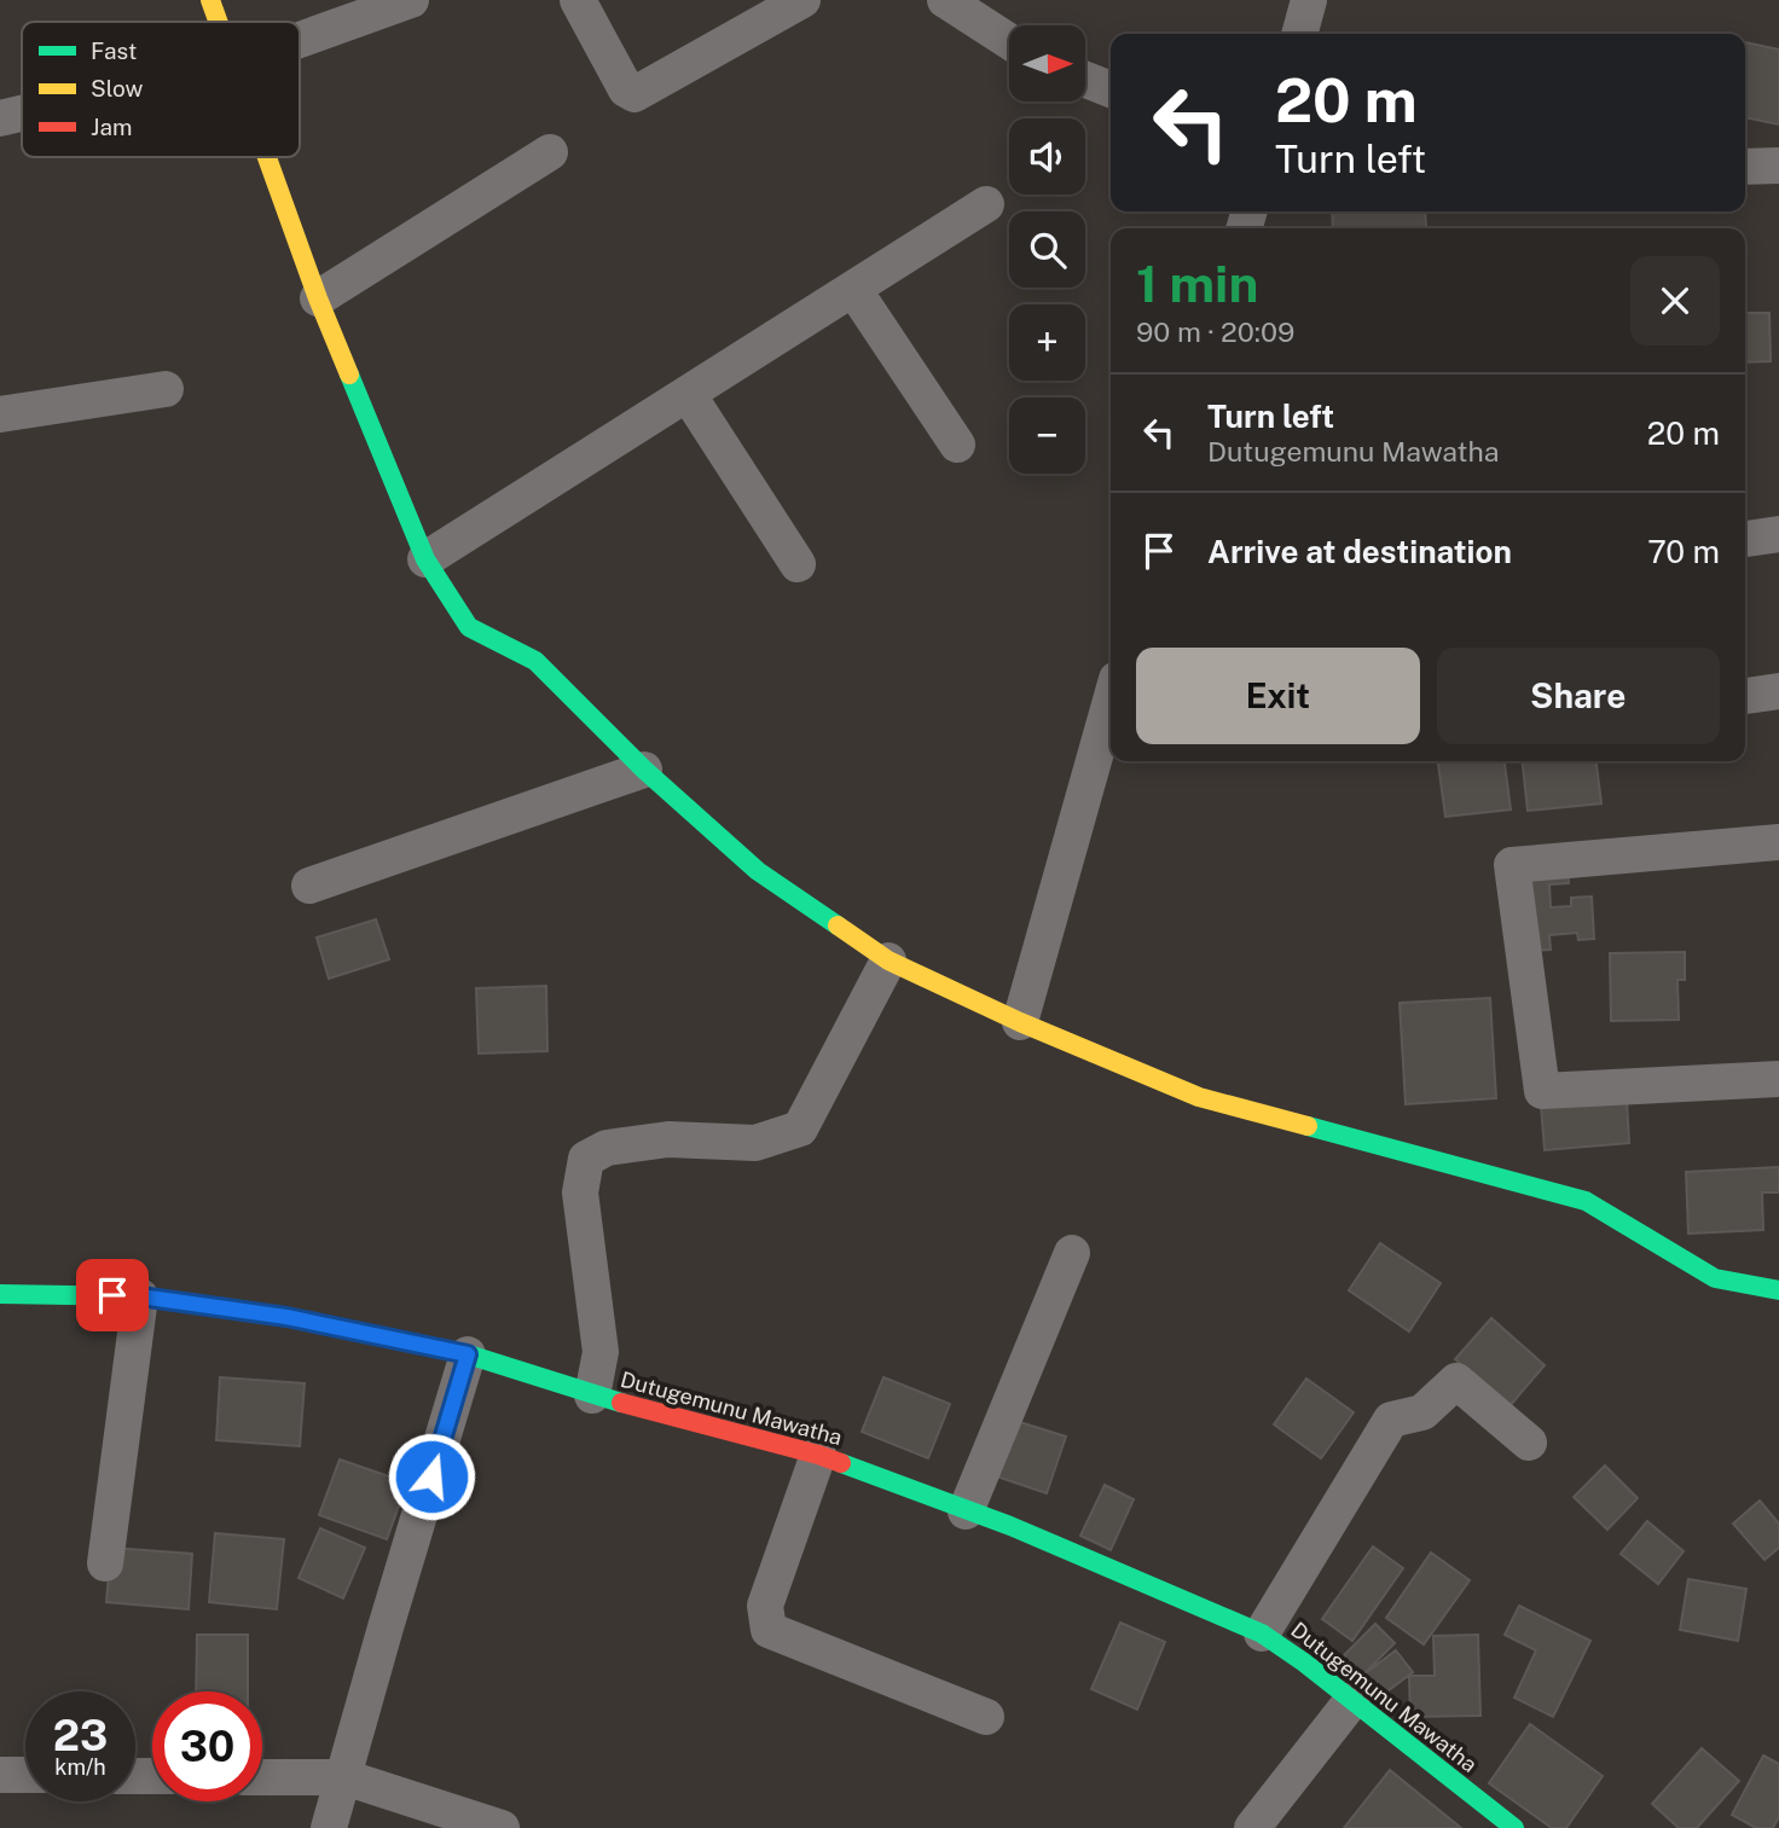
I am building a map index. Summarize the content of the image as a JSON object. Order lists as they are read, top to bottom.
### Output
{
  "streets": {
    "street": ["Dutugemunu Mawatha"]
  },
  "legend": ["Fast", "Slow", "Jam"],
  "north": "right",
  "page": {
    "map_buttons": ["+", "−"],
    "turn": ["20 m", "Turn left"],
    "heading": ["1 min", "90 m · 20:09"],
    "list": [
      {
        "name": "Turn left",
        "note": "Dutugemunu Mawatha",
        "value": "20 m"
      },
      {
        "name": "Arrive at destination",
        "value": "70 m"
      }
    ],
    "buttons": ["Exit", "Share"],
    "speed": "23 km/h",
    "limit": "30"
  }
}
